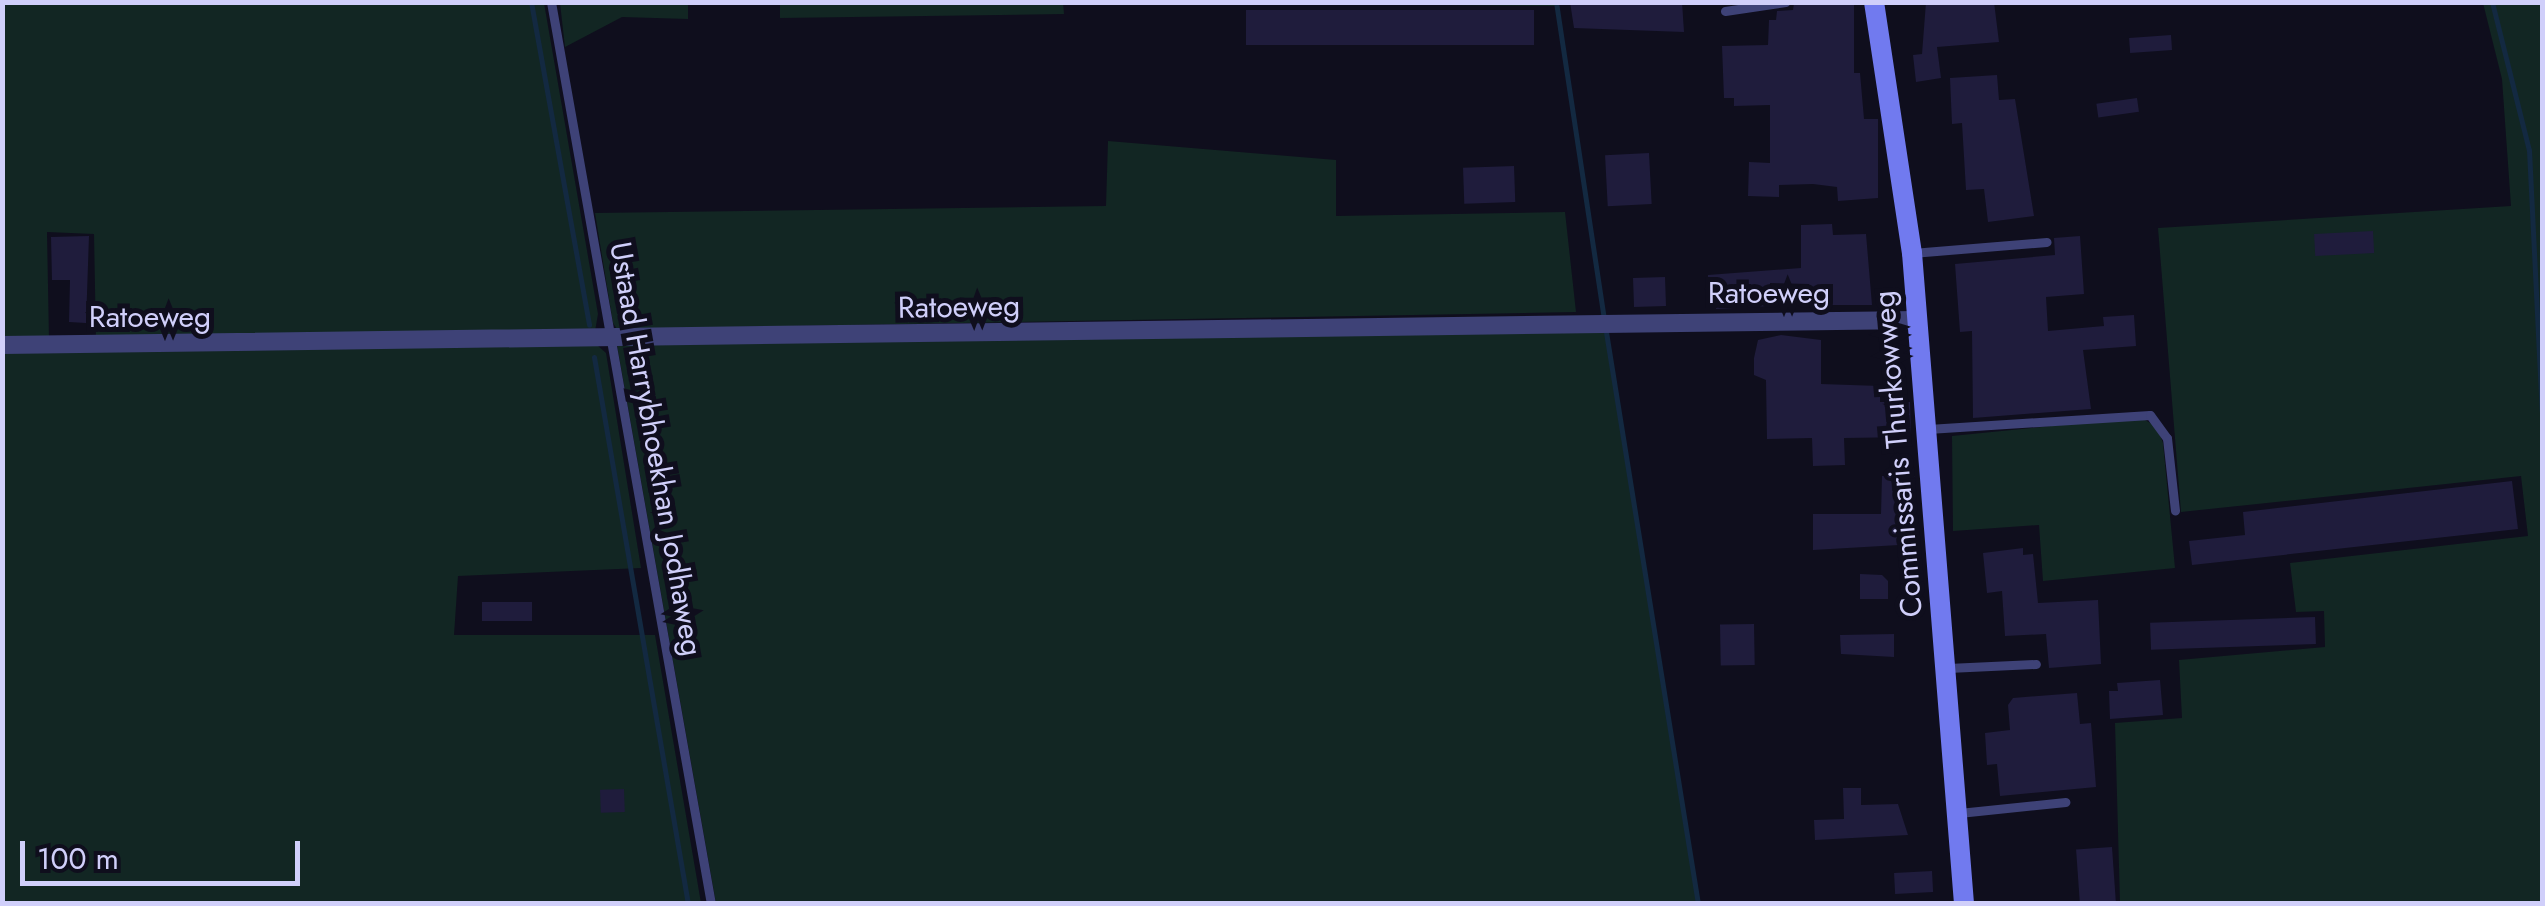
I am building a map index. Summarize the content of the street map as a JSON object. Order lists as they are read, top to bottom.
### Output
{
  "streets": {
    "main road": ["Commissaris Thurkowweg"],
    "street": ["Ratoeweg"],
    "lane": ["Ustaad Harrybhoekhan Jodhaweg"]
  },
  "crossings": [
    ["Ratoeweg", "Ustaad Harrybhoekhan Jodhaweg"],
    ["Ratoeweg", "Commissaris Thurkowweg"]
  ],
  "scale_bar": "100 m"
}
